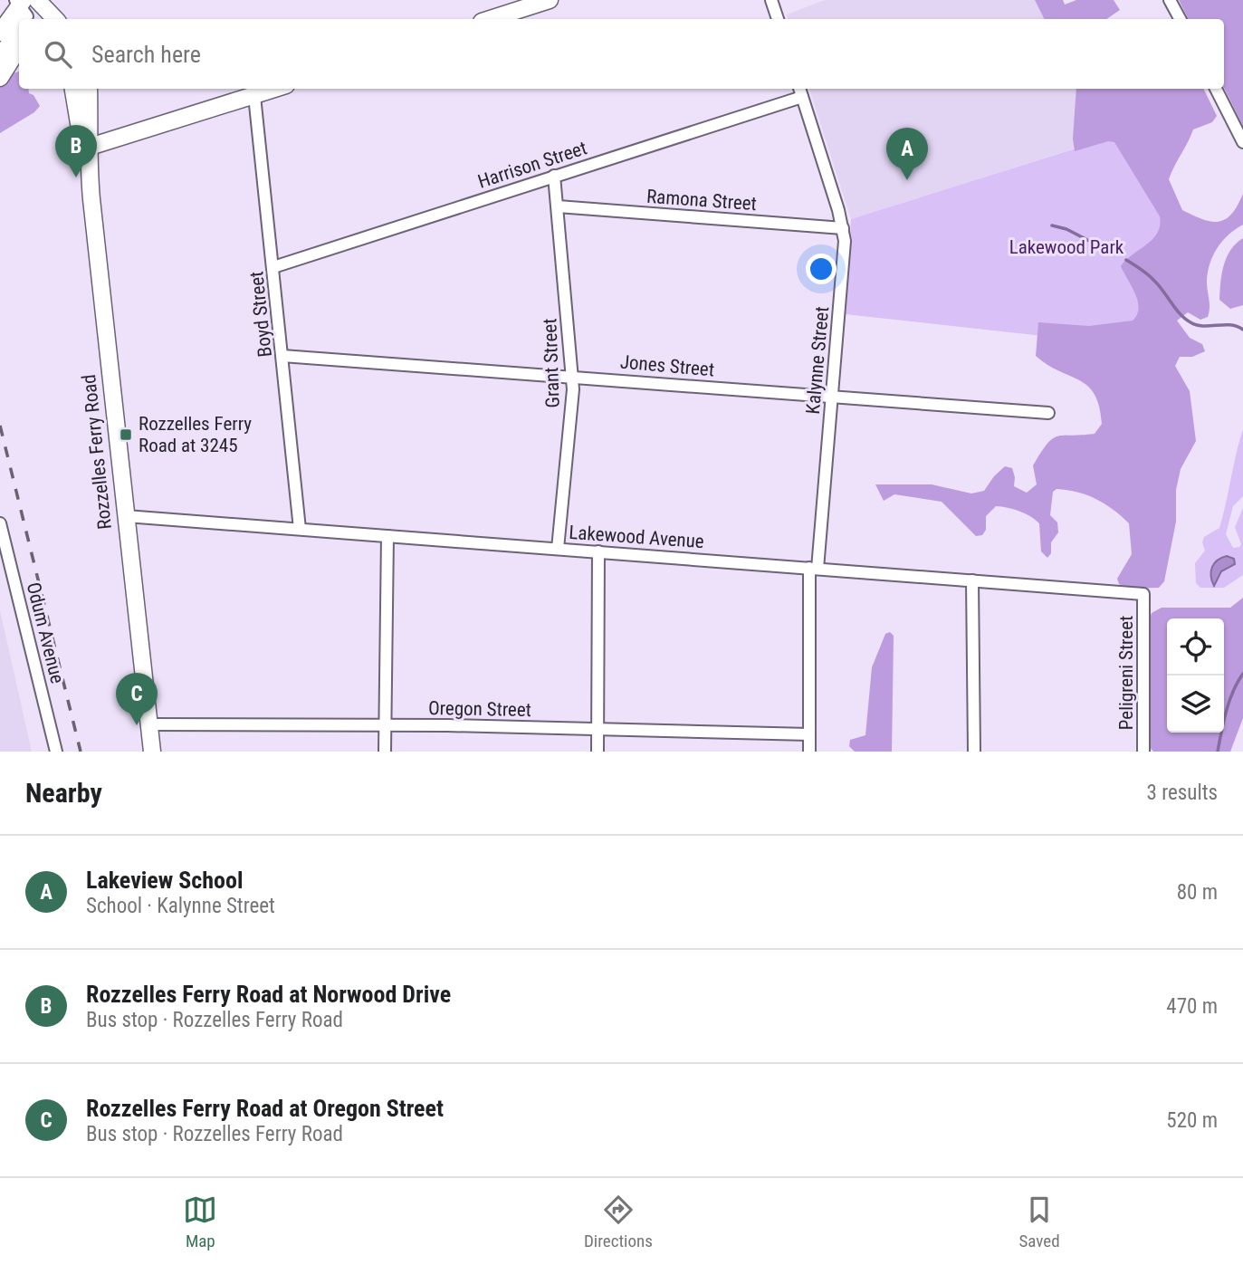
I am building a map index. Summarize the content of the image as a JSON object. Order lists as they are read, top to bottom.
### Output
{
  "streets": {
    "street": [
      "Harrison Street",
      "Ramona Street",
      "Boyd Street",
      "Kalynne Street",
      "Grant Street",
      "Jones Street",
      "Rozzelles Ferry Road",
      "Lakewood Avenue",
      "Odum Avenue",
      "Peligreni Street",
      "Oregon Street"
    ]
  },
  "crossings": [
    ["Harrison Street", "Boyd Street"],
    ["Harrison Street", "Kalynne Street"],
    ["Harrison Street", "Grant Street"],
    ["Ramona Street", "Kalynne Street"],
    ["Ramona Street", "Grant Street"],
    ["Boyd Street", "Jones Street"],
    ["Boyd Street", "Lakewood Avenue"],
    ["Kalynne Street", "Jones Street"],
    ["Kalynne Street", "Lakewood Avenue"],
    ["Kalynne Street", "Oregon Street"],
    ["Grant Street", "Jones Street"],
    ["Grant Street", "Lakewood Avenue"],
    ["Rozzelles Ferry Road", "Lakewood Avenue"],
    ["Rozzelles Ferry Road", "Oregon Street"],
    ["Lakewood Avenue", "Peligreni Street"]
  ],
  "parks": ["Lakewood Park"],
  "places": {
    "transit": ["Rozzelles Ferry Road at 3245"]
  },
  "page": {
    "search": "Search here",
    "pins": ["B", "A", "C"],
    "heading": ["Nearby", "3 results"],
    "list": [
      {
        "mark": "A",
        "name": "Lakeview School",
        "note": "School · Kalynne Street",
        "value": "80 m"
      },
      {
        "mark": "B",
        "name": "Rozzelles Ferry Road at Norwood Drive",
        "note": "Bus stop · Rozzelles Ferry Road",
        "value": "470 m"
      },
      {
        "mark": "C",
        "name": "Rozzelles Ferry Road at Oregon Street",
        "note": "Bus stop · Rozzelles Ferry Road",
        "value": "520 m"
      }
    ],
    "nav": ["Map", "Directions", "Saved"]
  }
}
